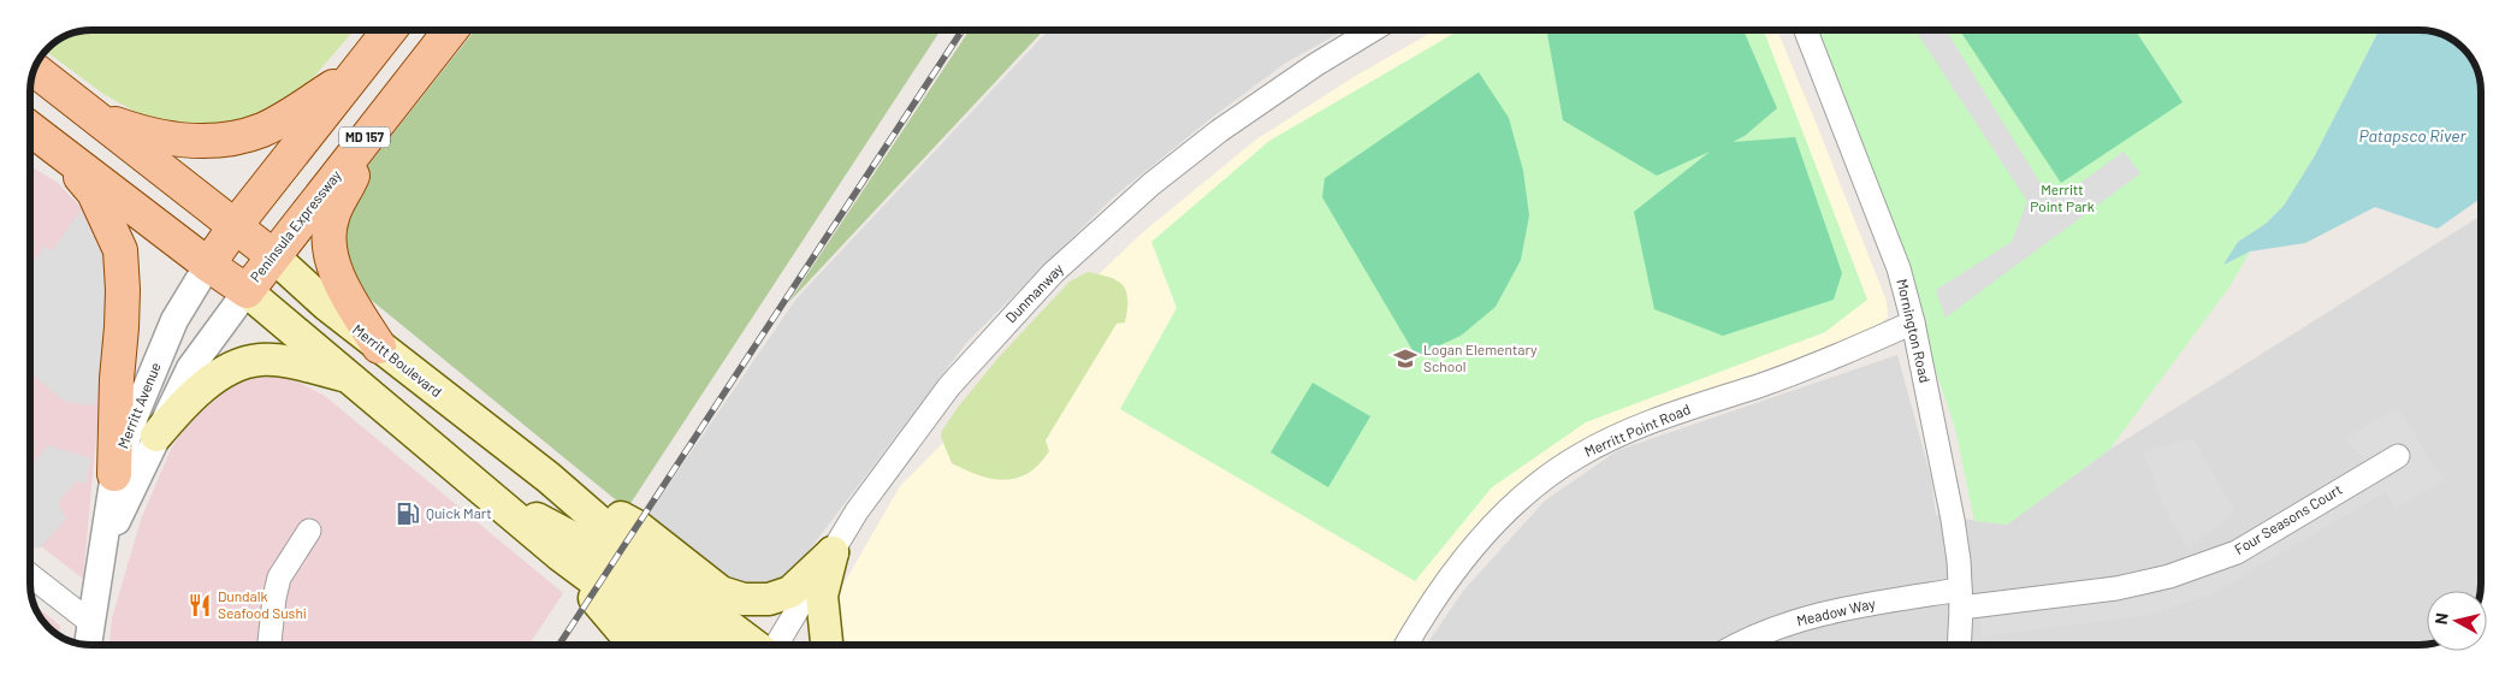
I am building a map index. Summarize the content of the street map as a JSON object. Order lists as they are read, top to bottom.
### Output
{
  "streets": {
    "main road": ["MD 157", "Peninsula Expressway", "Merritt Boulevard"],
    "street": [
      "Dunmanway",
      "Mornington Road",
      "Merritt Avenue",
      "Merritt Point Road",
      "Four Seasons Court",
      "Meadow Way"
    ]
  },
  "crossings": [
    ["Peninsula Expressway", "Merritt Boulevard"],
    ["Peninsula Expressway", "Merritt Avenue"],
    ["Mornington Road", "Merritt Point Road"],
    ["Mornington Road", "Four Seasons Court"],
    ["Mornington Road", "Meadow Way"],
    ["Four Seasons Court", "Meadow Way"]
  ],
  "water": ["Patapsco River"],
  "parks": ["Merritt Point Park"],
  "places": {
    "school or university": ["Logan Elementary School"],
    "fuel station": ["Quick Mart"],
    "restaurant": ["Dundalk Seafood Sushi"]
  },
  "north": "left"
}
